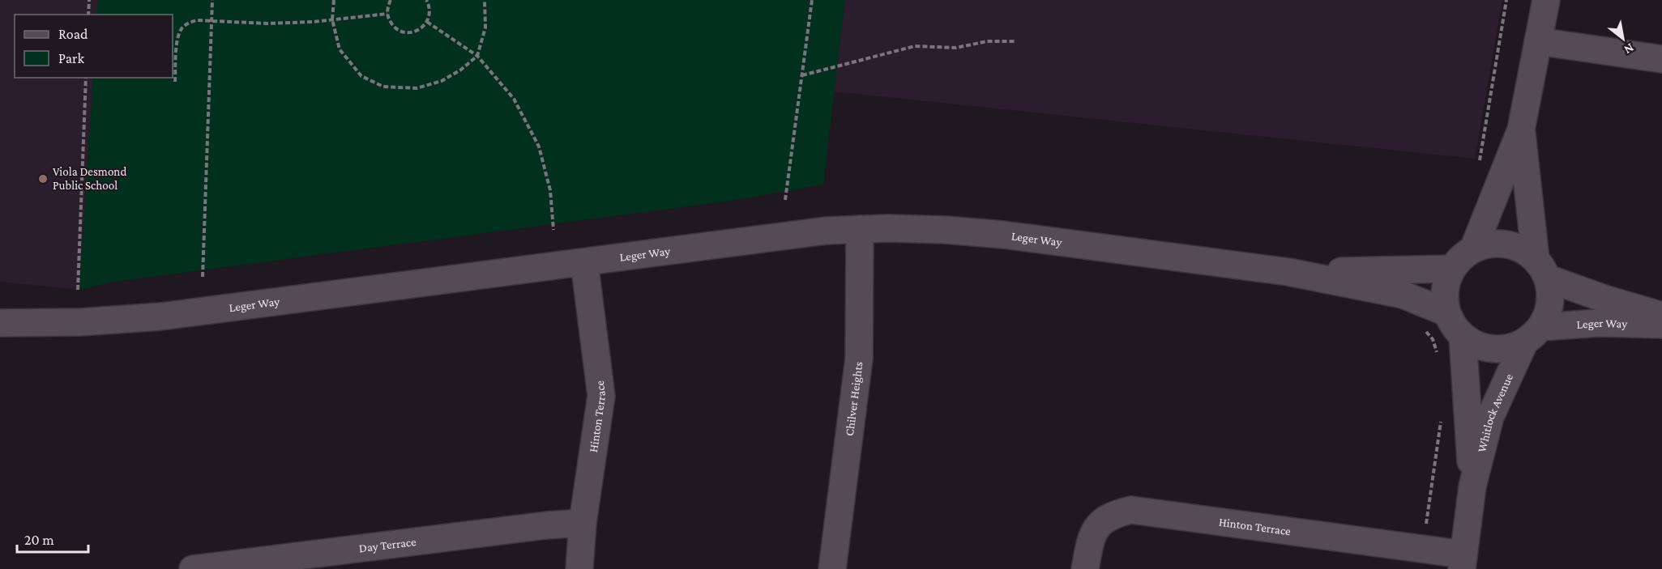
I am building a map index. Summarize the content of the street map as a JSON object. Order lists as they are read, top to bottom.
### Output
{
  "streets": {
    "street": [
      "Leger Way",
      "Chilver Heights",
      "Whitlock Avenue",
      "Hinton Terrace",
      "Day Terrace"
    ]
  },
  "crossings": [
    ["Leger Way", "Chilver Heights"],
    ["Leger Way", "Whitlock Avenue"],
    ["Leger Way", "Hinton Terrace"],
    ["Whitlock Avenue", "Hinton Terrace"],
    ["Hinton Terrace", "Day Terrace"]
  ],
  "places": ["Viola Desmond Public School"],
  "legend": ["Road", "Park"],
  "scale_bar": "20 m",
  "north": "bottom right"
}
